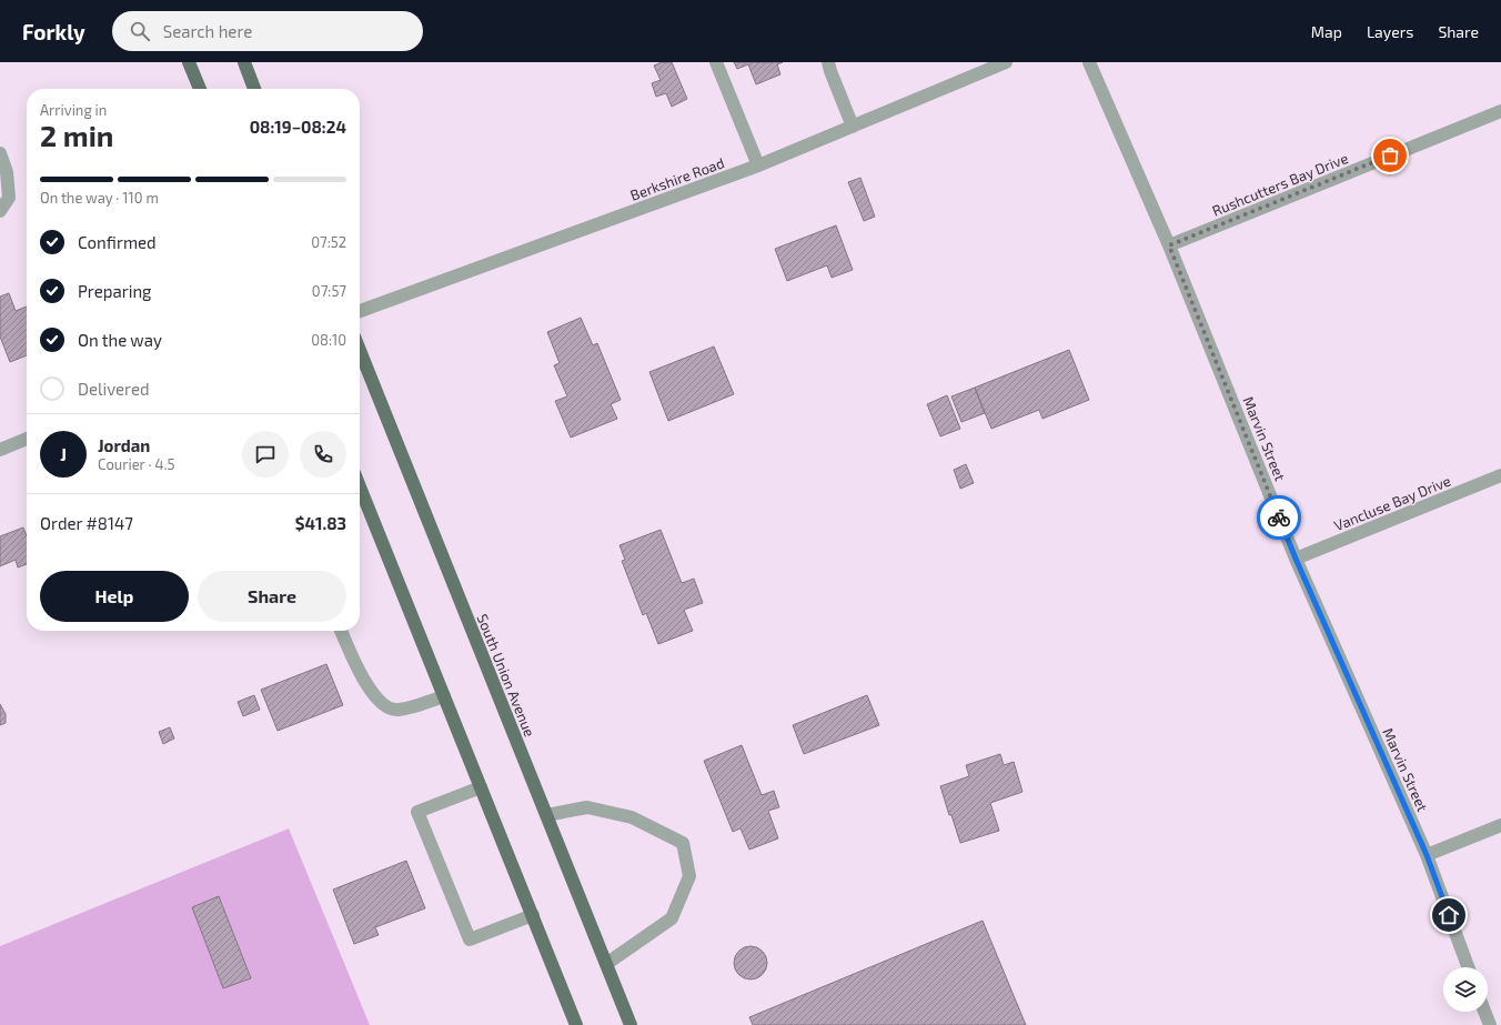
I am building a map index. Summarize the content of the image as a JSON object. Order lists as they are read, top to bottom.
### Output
{
  "streets": {
    "main road": ["South Union Avenue"],
    "street": [
      "Berkshire Road",
      "Rushcutters Bay Drive",
      "Marvin Street",
      "Vancluse Bay Drive"
    ]
  },
  "crossings": [
    ["Rushcutters Bay Drive", "Marvin Street"],
    ["Marvin Street", "Vancluse Bay Drive"]
  ],
  "page": {
    "header": "Forkly",
    "search": "Search here",
    "nav": ["Map", "Layers", "Share"],
    "heading": ["2 min", "Arriving in", "08:19–08:24"],
    "panel": [
      "Jordan",
      "Courier · 4.5",
      "Order #8147",
      "$41.83"
    ],
    "bar": "On the way · 110 m",
    "list": [
      ["Confirmed", "07:52"],
      ["Preparing", "07:57"],
      ["On the way", "08:10"],
      "Delivered"
    ],
    "round": "J",
    "buttons": ["Help", "Share"]
  }
}
